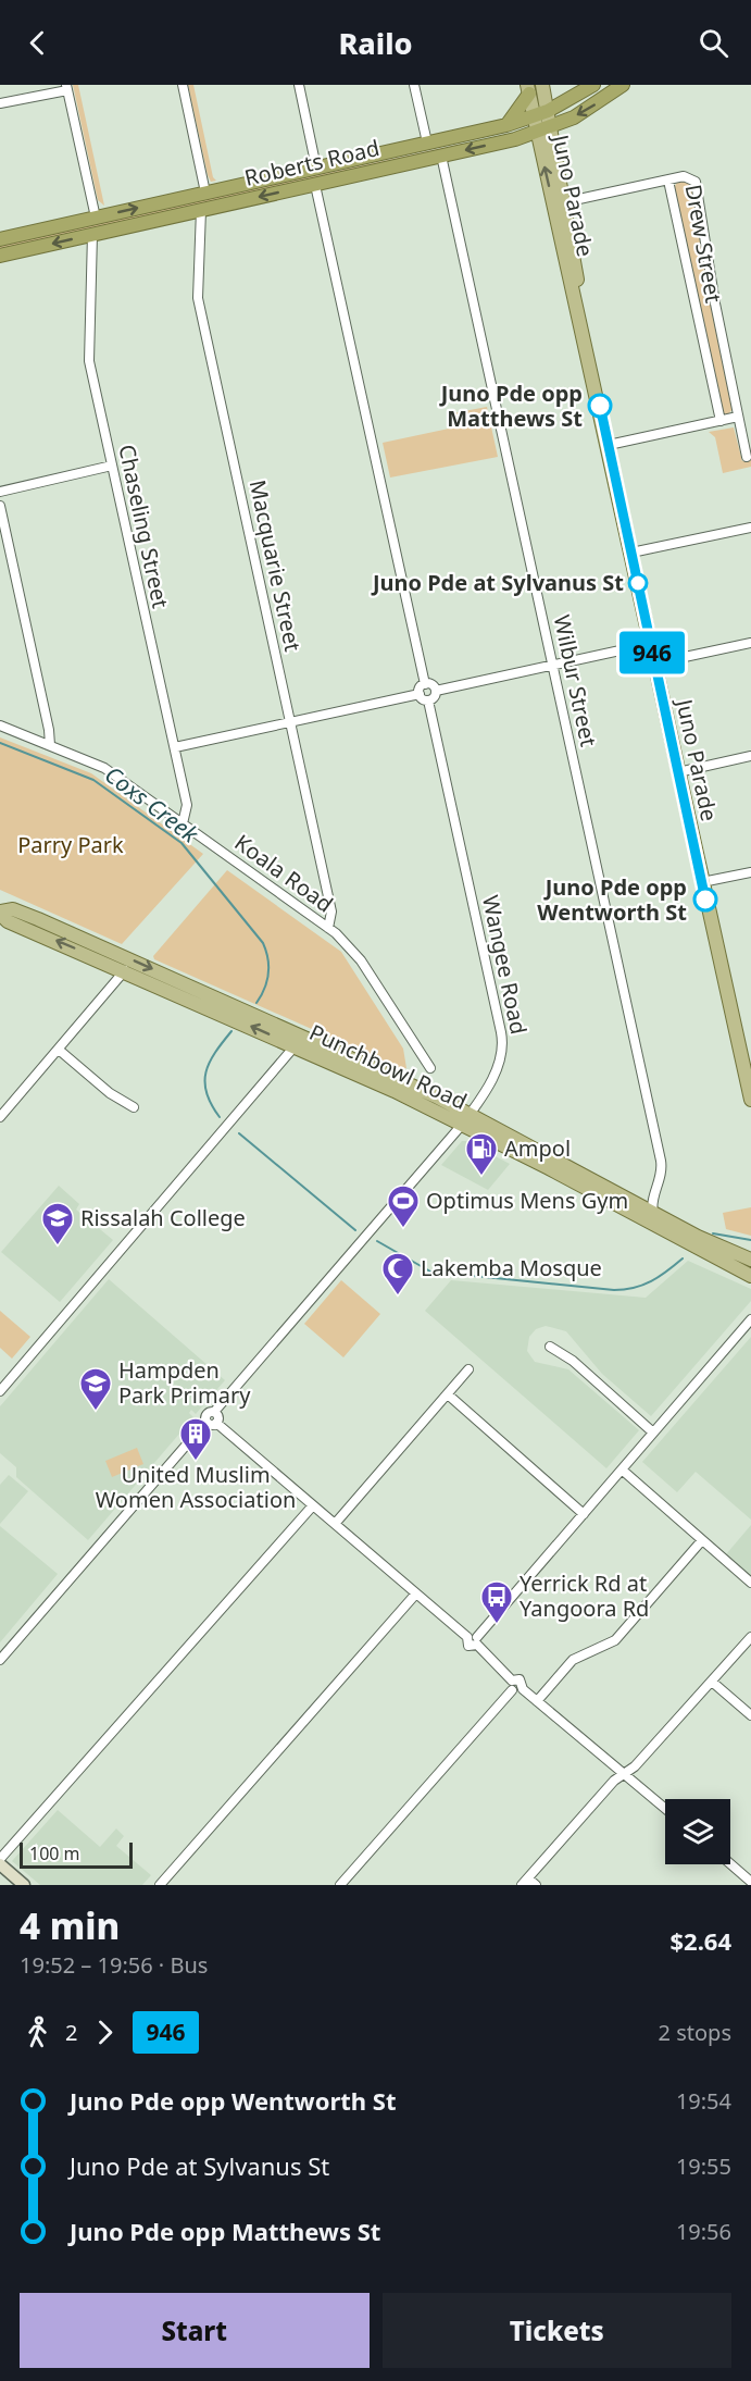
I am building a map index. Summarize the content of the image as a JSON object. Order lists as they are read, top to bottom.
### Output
{
  "streets": {
    "highway": ["Roberts Road"],
    "main road": ["Juno Parade", "Punchbowl Road"],
    "street": [
      "Drew Street",
      "Chaseling Street",
      "Macquarie Street",
      "Wilbur Street",
      "Koala Road",
      "Wangee Road"
    ]
  },
  "crossings": [
    ["Roberts Road", "Juno Parade"],
    ["Roberts Road", "Chaseling Street"],
    ["Roberts Road", "Macquarie Street"],
    ["Roberts Road", "Wilbur Street"],
    ["Chaseling Street", "Koala Road"],
    ["Macquarie Street", "Koala Road"],
    ["Wilbur Street", "Punchbowl Road"],
    ["Wangee Road", "Punchbowl Road"]
  ],
  "water": ["Coxs Creek"],
  "parks": ["Parry Park"],
  "places": {
    "other": ["Juno Pde opp Matthews St", "Juno Pde at Sylvanus St", "Juno Pde opp Wentworth St"],
    "fuel station": ["Ampol"],
    "sports": ["Optimus Mens Gym"],
    "school or university": ["Rissalah College", "Hampden Park Primary"],
    "mosque": ["Lakemba Mosque"],
    "building": ["United Muslim Women Association"],
    "bus stop": ["Yerrick Rd at Yangoora Rd"]
  },
  "lines": ["bus line 946"],
  "scale_bar": "100 m",
  "page": {
    "header": "Railo",
    "on_map": "946",
    "scale": "100 m",
    "heading": ["4 min", "19:52 – 19:56 · Bus", "$2.64"],
    "legs": ["2", "946", "2 stops"],
    "list": [
      {
        "name": "Juno Pde opp Wentworth St",
        "value": "19:54"
      },
      {
        "name": "Juno Pde at Sylvanus St",
        "value": "19:55"
      },
      {
        "name": "Juno Pde opp Matthews St",
        "value": "19:56"
      }
    ],
    "buttons": ["Start", "Tickets"]
  }
}
